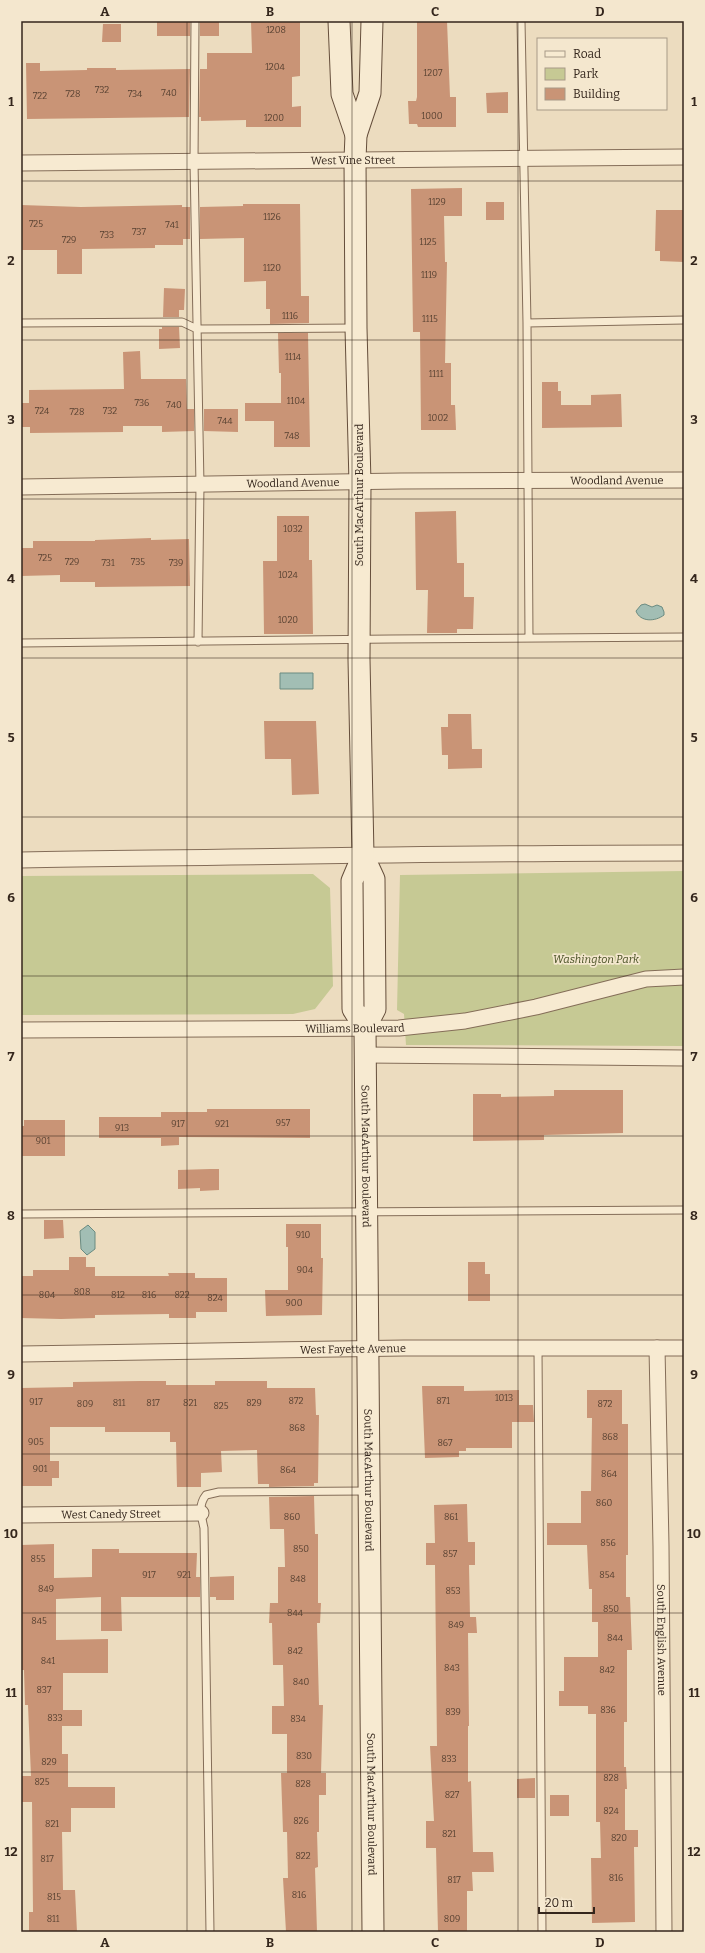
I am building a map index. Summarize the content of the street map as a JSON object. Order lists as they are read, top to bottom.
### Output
{
  "streets": {
    "main road": ["South MacArthur Boulevard"],
    "street": [
      "West Vine Street",
      "Woodland Avenue",
      "Williams Boulevard",
      "West Fayette Avenue",
      "West Canedy Street",
      "South English Avenue"
    ]
  },
  "crossings": [
    ["West Vine Street", "South MacArthur Boulevard"],
    ["Woodland Avenue", "South MacArthur Boulevard"],
    ["South MacArthur Boulevard", "Williams Boulevard"],
    ["South MacArthur Boulevard", "West Fayette Avenue"],
    ["West Fayette Avenue", "South English Avenue"]
  ],
  "parks": ["Washington Park"],
  "house_numbers": [
    "1208",
    "1204",
    "1207",
    "732",
    "740",
    "728",
    "734",
    "722",
    "1000",
    "1200",
    "1129",
    "1126",
    "725",
    "741",
    "737",
    "733",
    "729",
    "1125",
    "1120",
    "1119",
    "1116",
    "1115",
    "1114",
    "1111",
    "1104",
    "736",
    "740",
    "724",
    "732",
    "728",
    "1002",
    "744",
    "748",
    "1032",
    "725",
    "729",
    "735",
    "731",
    "739",
    "1024",
    "1020",
    "957",
    "917",
    "921",
    "913",
    "901",
    "910",
    "904",
    "808",
    "804",
    "812",
    "816",
    "822",
    "824",
    "900",
    "1013",
    "872",
    "871",
    "917",
    "811",
    "817",
    "821",
    "829",
    "809",
    "872",
    "825",
    "868",
    "868",
    "905",
    "867",
    "901",
    "864",
    "864",
    "860",
    "860",
    "861",
    "856",
    "850",
    "857",
    "855",
    "917",
    "921",
    "854",
    "848",
    "849",
    "853",
    "850",
    "844",
    "845",
    "849",
    "844",
    "842",
    "841",
    "843",
    "842",
    "840",
    "837",
    "836",
    "839",
    "833",
    "834",
    "830",
    "833",
    "829",
    "828",
    "825",
    "828",
    "827",
    "824",
    "826",
    "821",
    "821",
    "820",
    "822",
    "817",
    "816",
    "817",
    "816",
    "815",
    "811",
    "809"
  ],
  "legend": ["Road", "Park", "Building"],
  "scale_bar": "20 m",
  "grid": {
    "columns": [
      "A",
      "B",
      "C",
      "D"
    ],
    "rows": [
      "1",
      "2",
      "3",
      "4",
      "5",
      "6",
      "7",
      "8",
      "9",
      "10",
      "11",
      "12"
    ]
  }
}
